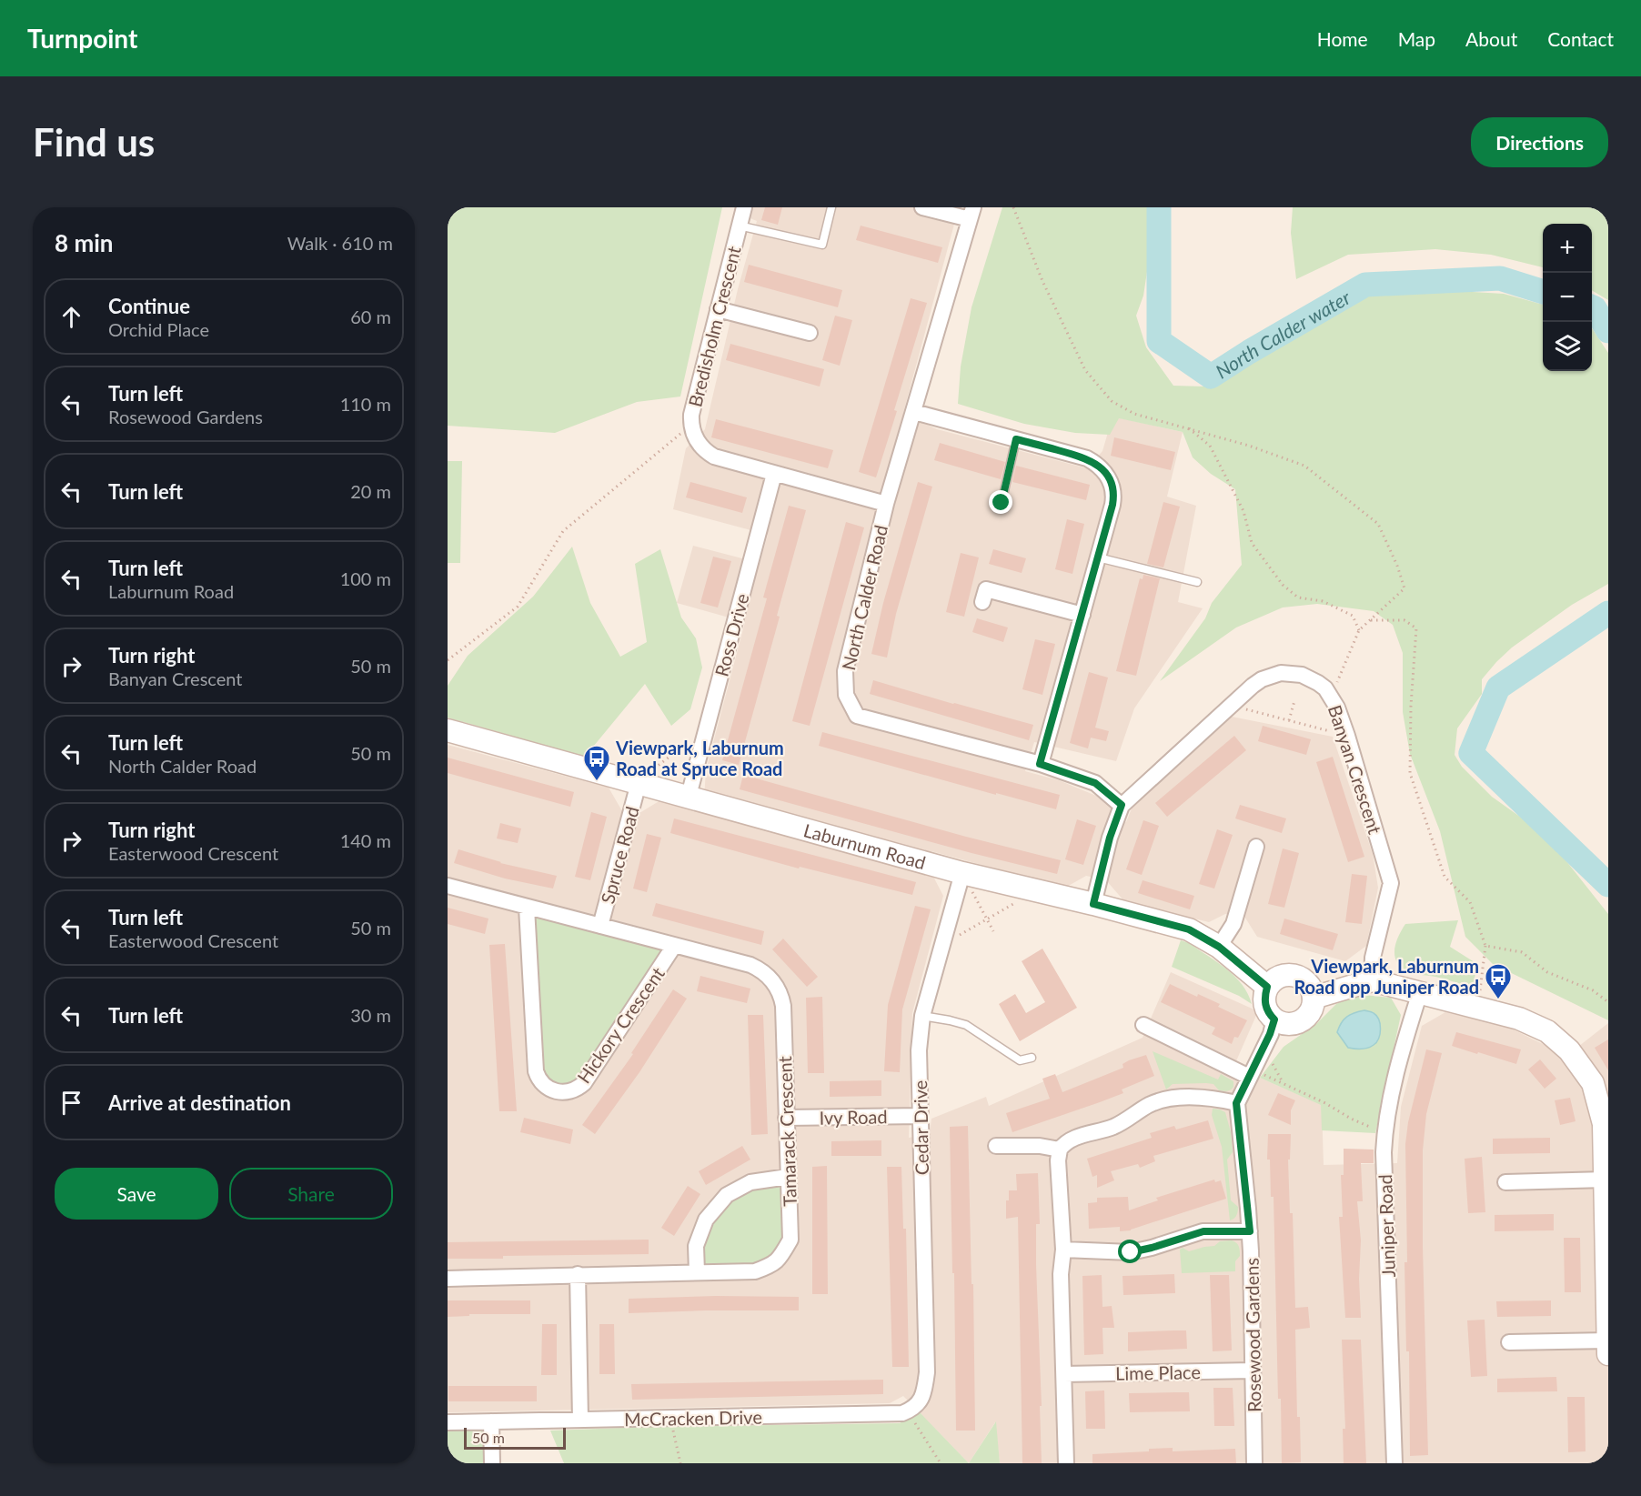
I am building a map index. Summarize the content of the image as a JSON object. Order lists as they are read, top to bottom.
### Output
{
  "streets": {
    "street": [
      "Bredisholm Crescent",
      "North Calder Road",
      "Ross Drive",
      "Banyan Crescent",
      "Laburnum Road",
      "Spruce Road",
      "Hickory Crescent",
      "Ivy Road",
      "Cedar Drive",
      "Tamarack Crescent",
      "Juniper Road",
      "Rosewood Gardens",
      "Lime Place",
      "McCracken Drive"
    ]
  },
  "crossings": [
    ["Bredisholm Crescent", "North Calder Road"],
    ["Bredisholm Crescent", "Ross Drive"],
    ["North Calder Road", "Banyan Crescent"],
    ["Ross Drive", "Laburnum Road"],
    ["Banyan Crescent", "Laburnum Road"],
    ["Laburnum Road", "Spruce Road"],
    ["Laburnum Road", "Cedar Drive"],
    ["Spruce Road", "Tamarack Crescent"],
    ["Hickory Crescent", "Tamarack Crescent"],
    ["Ivy Road", "Cedar Drive"],
    ["Ivy Road", "Tamarack Crescent"],
    ["Cedar Drive", "McCracken Drive"],
    ["Rosewood Gardens", "Lime Place"]
  ],
  "water": ["North Calder water"],
  "places": {
    "bus stop": ["Viewpark, Laburnum Road at Spruce Road", "Viewpark, Laburnum Road opp Juniper Road"]
  },
  "scale_bar": "50 m",
  "page": {
    "header": "Turnpoint",
    "nav": [
      "Home",
      "Map",
      "About",
      "Contact"
    ],
    "buttons": [
      "Directions",
      ["Save", "Share"]
    ],
    "title": "Find us",
    "heading": ["8 min", "Walk · 610 m"],
    "map_buttons": ["+", "−"],
    "list": [
      ["Continue", "Orchid Place", "60 m"],
      ["Turn left", "Rosewood Gardens", "110 m"],
      ["Turn left", "20 m"],
      ["Turn left", "Laburnum Road", "100 m"],
      ["Turn right", "Banyan Crescent", "50 m"],
      ["Turn left", "North Calder Road", "50 m"],
      ["Turn right", "Easterwood Crescent", "140 m"],
      ["Turn left", "Easterwood Crescent", "50 m"],
      ["Turn left", "30 m"],
      "Arrive at destination"
    ],
    "scale": "50 m"
  }
}
